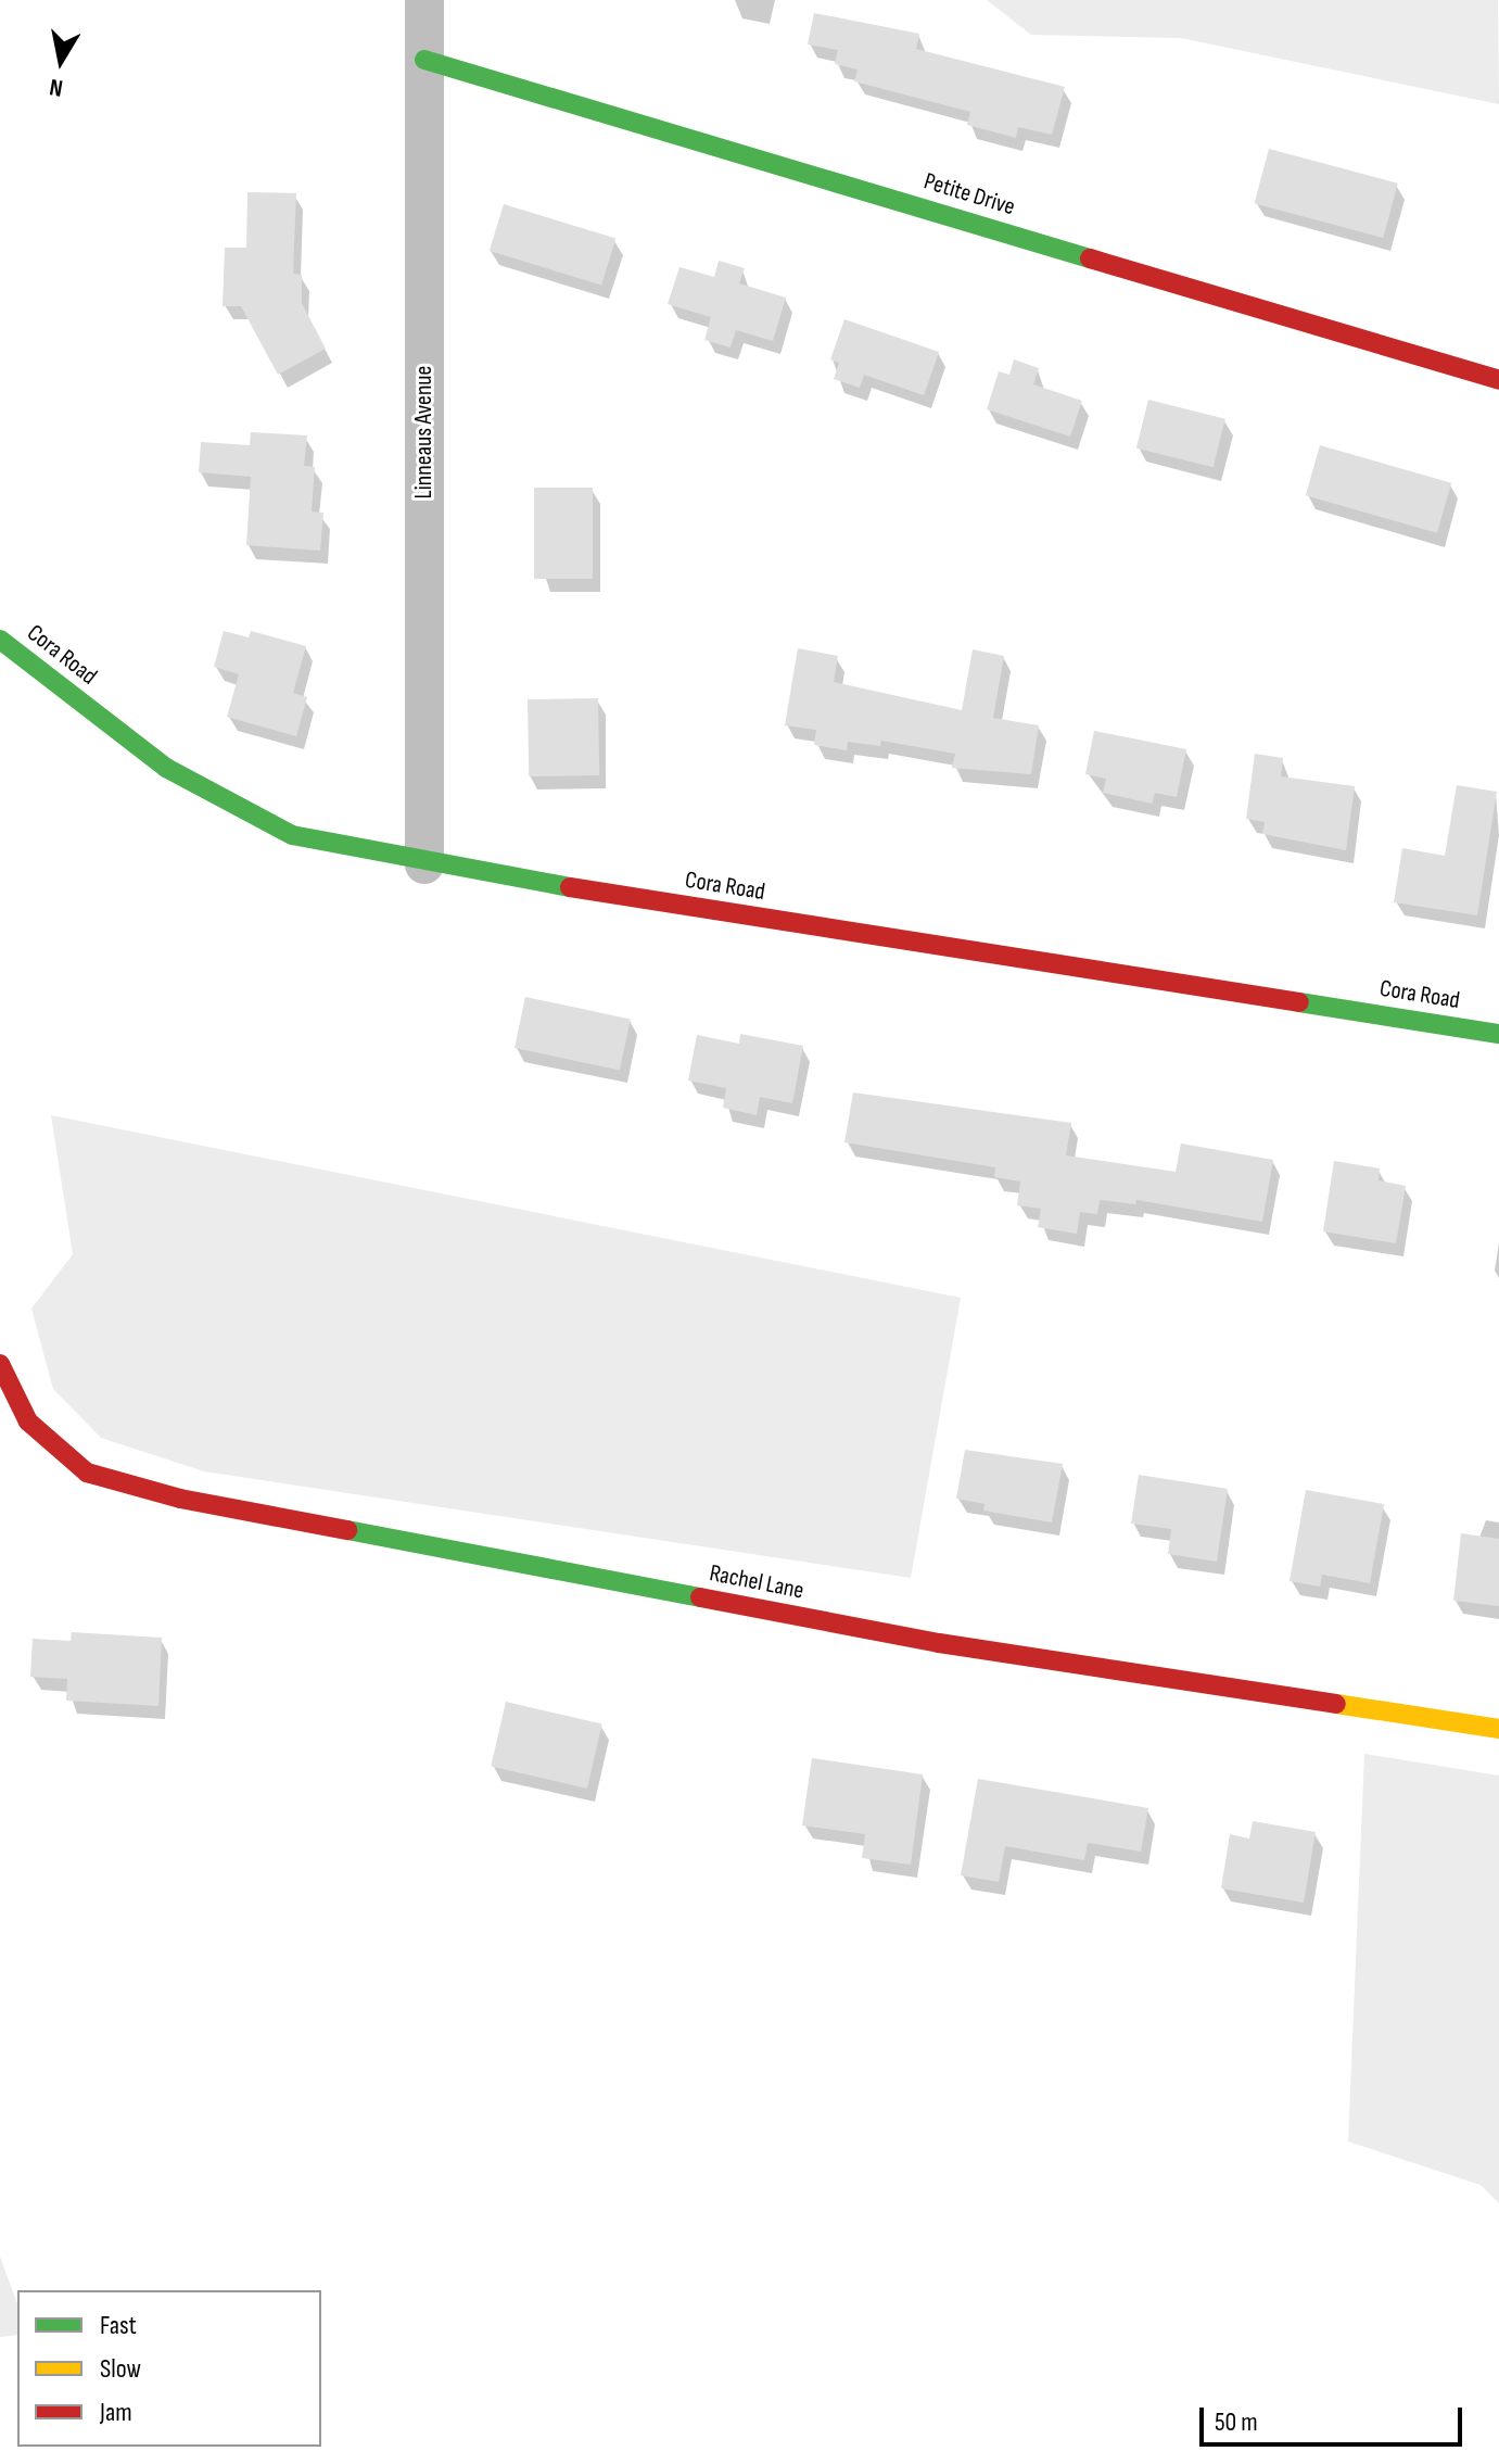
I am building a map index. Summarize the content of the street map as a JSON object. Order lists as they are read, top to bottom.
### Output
{
  "streets": {
    "street": [
      "Petite Drive",
      "Linneaus Avenue",
      "Cora Road",
      "Rachel Lane"
    ]
  },
  "crossings": [
    ["Petite Drive", "Linneaus Avenue"],
    ["Linneaus Avenue", "Cora Road"]
  ],
  "legend": ["Fast", "Slow", "Jam"],
  "scale_bar": "50 m",
  "north": "bottom"
}
